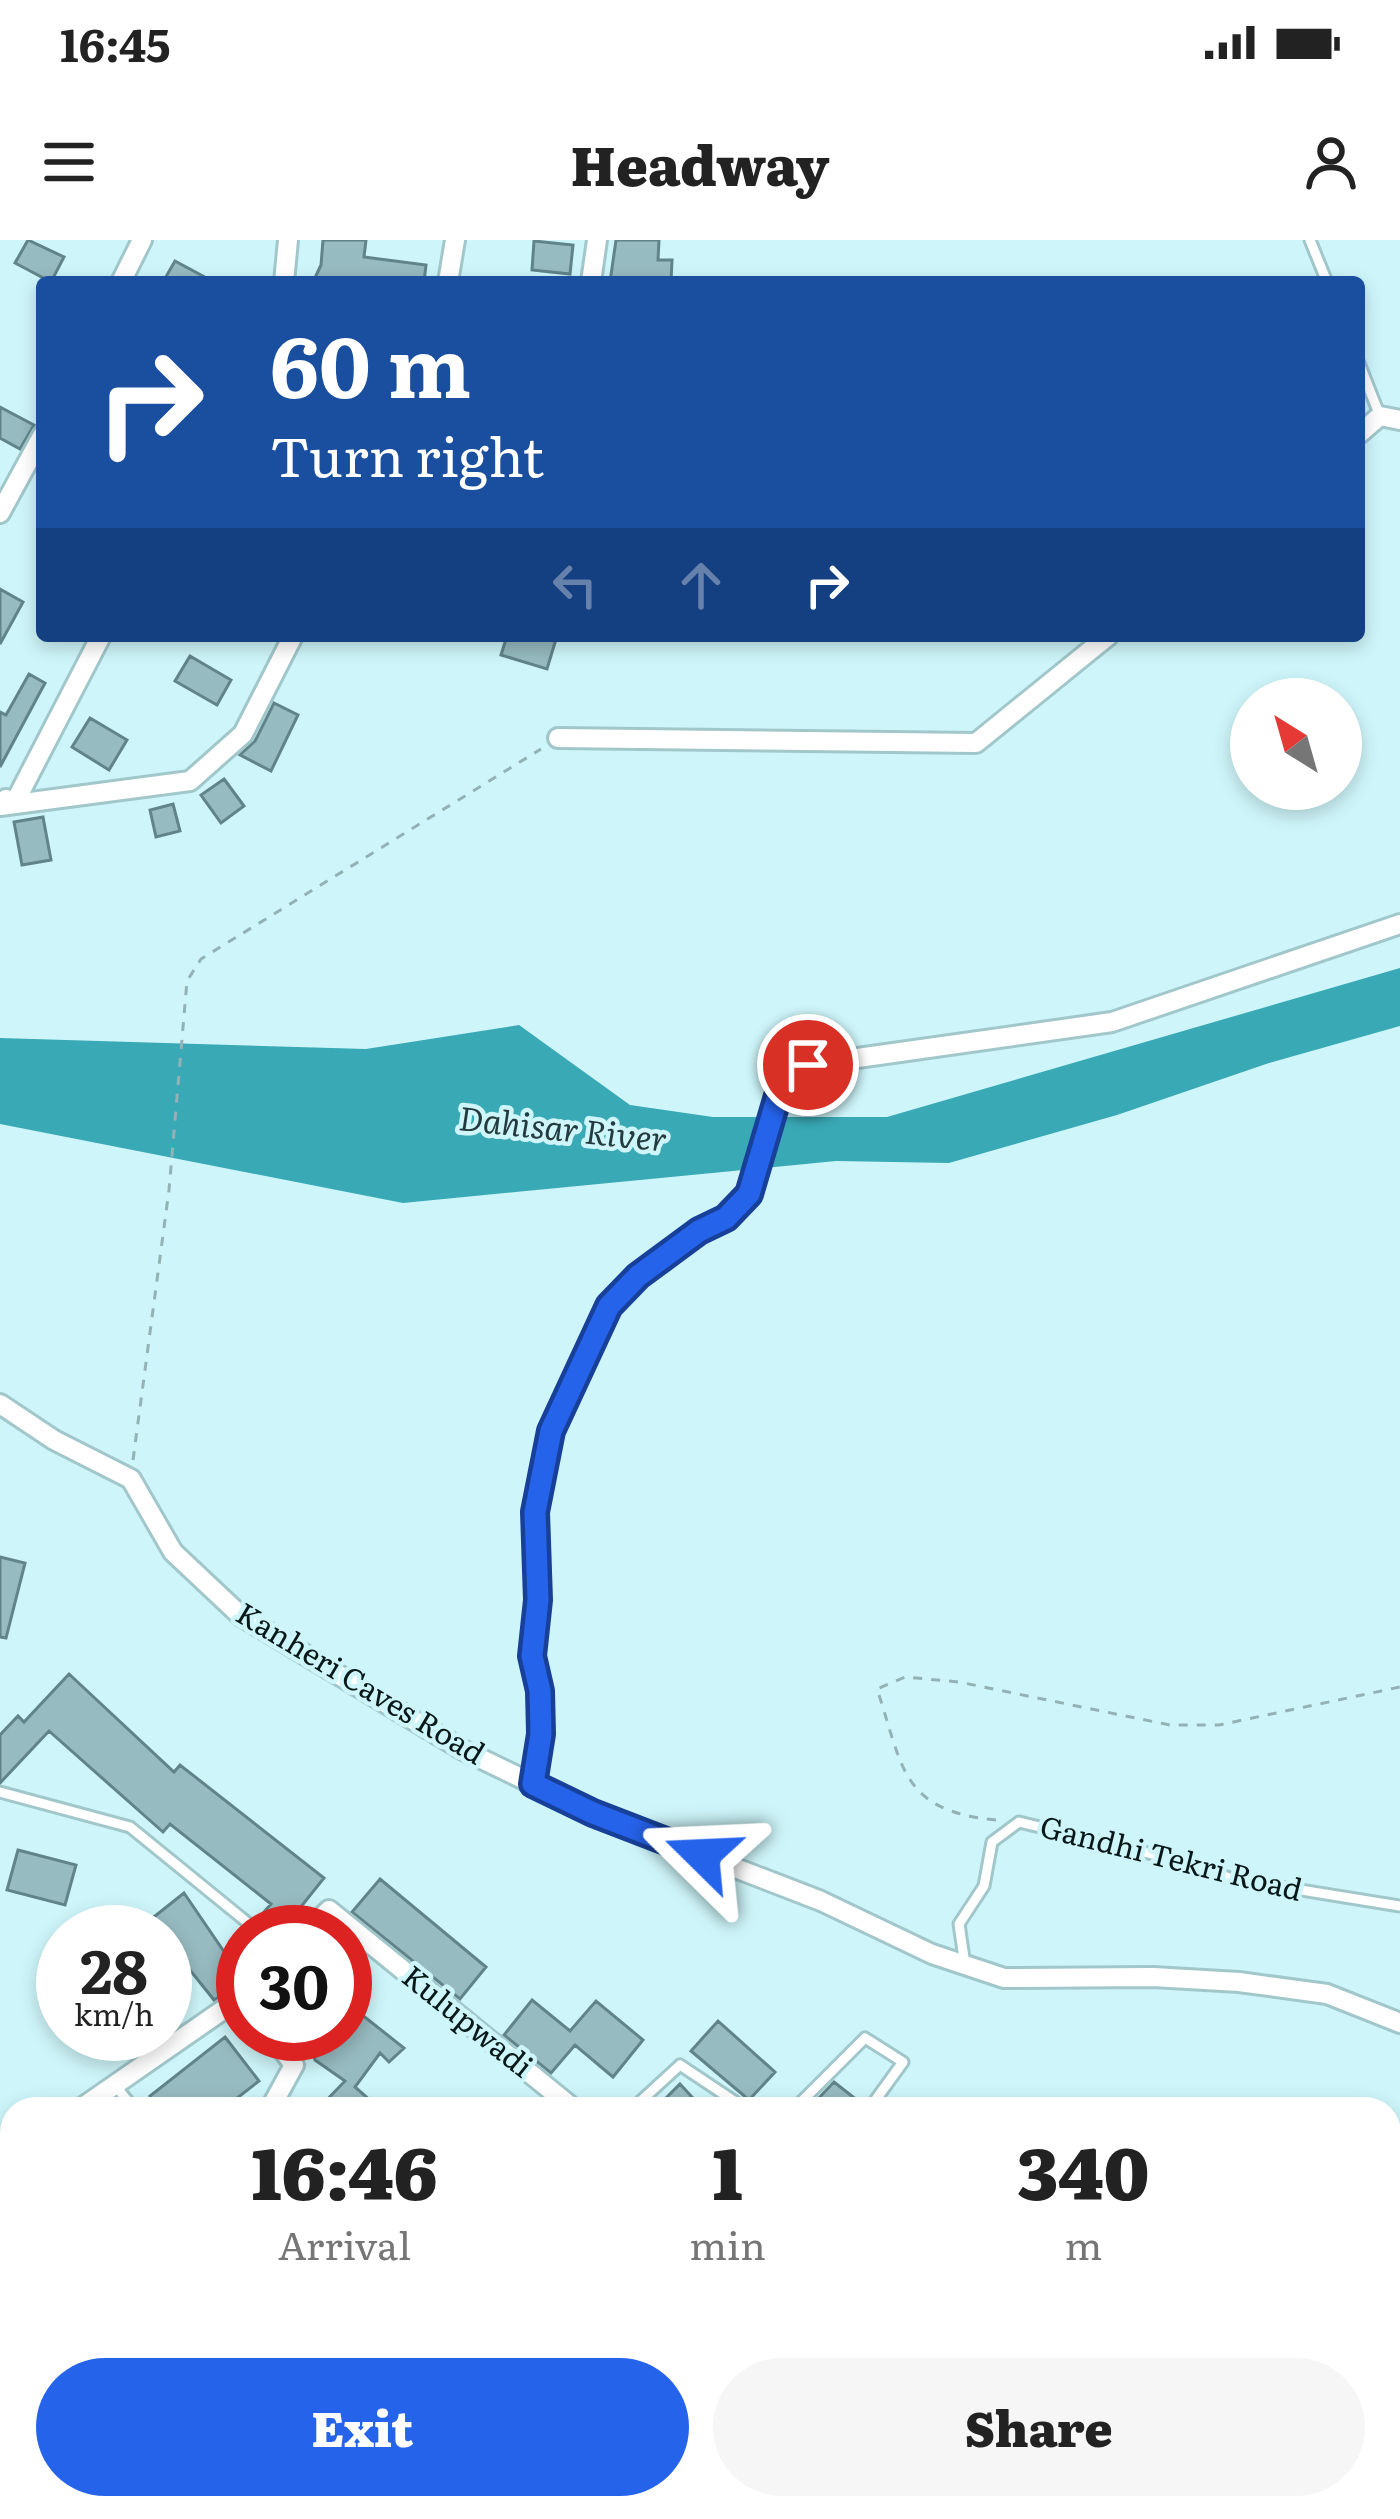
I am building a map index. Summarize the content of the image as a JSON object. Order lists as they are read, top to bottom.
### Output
{
  "streets": {
    "street": ["Kanheri Caves Road", "Kulupwadi"],
    "lane": ["Gandhi Tekri Road"]
  },
  "crossings": [
    ["Kanheri Caves Road", "Gandhi Tekri Road"]
  ],
  "water": ["Dahisar River"],
  "north": "top left",
  "page": {
    "status": "16:45",
    "header": "Headway",
    "turn": ["60 m", "Turn right"],
    "speed": "28 km/h",
    "limit": "30",
    "eta": [
      "16:46",
      "Arrival",
      "1",
      "min",
      "340",
      "m"
    ],
    "buttons": ["Exit", "Share"]
  }
}
